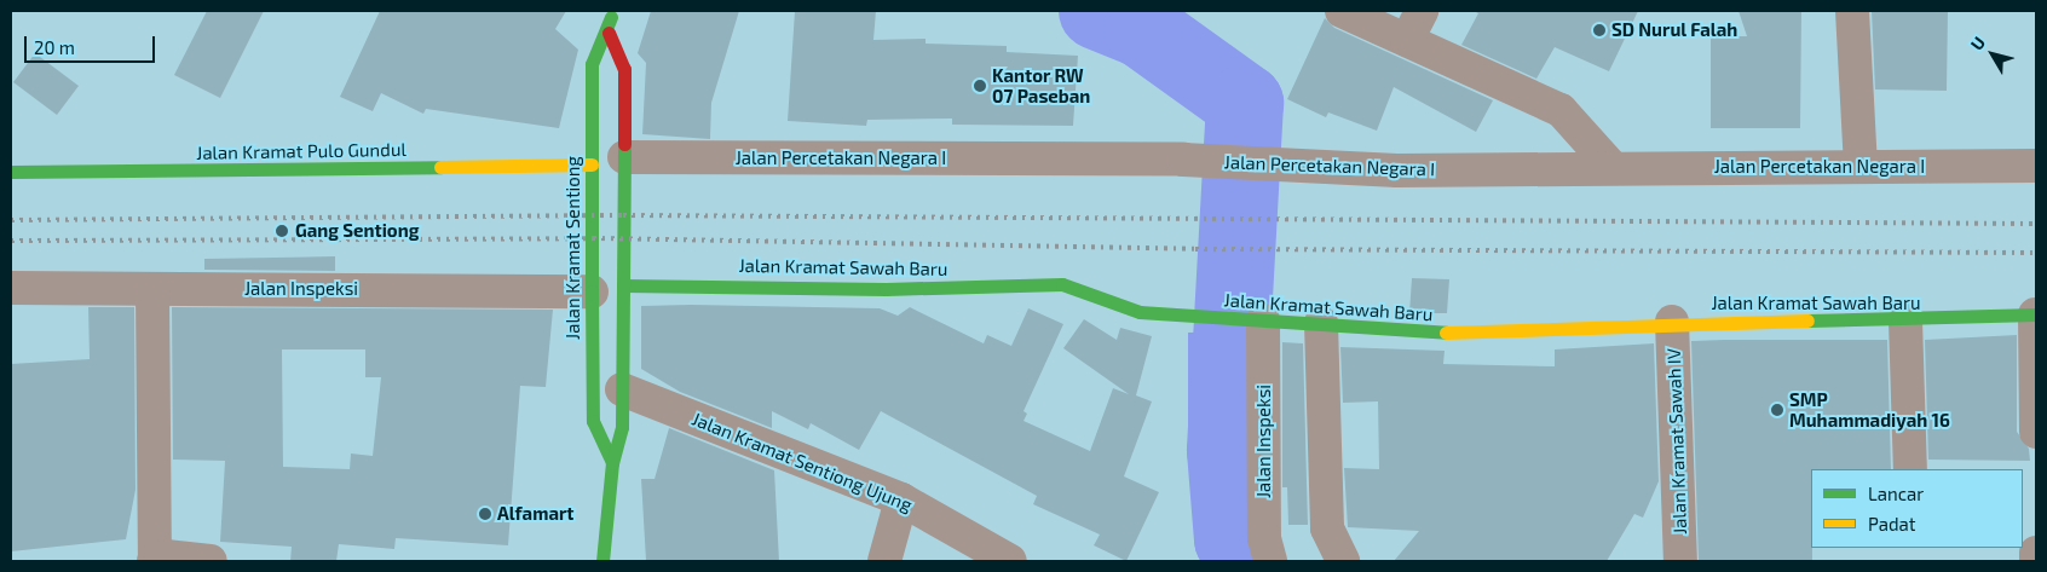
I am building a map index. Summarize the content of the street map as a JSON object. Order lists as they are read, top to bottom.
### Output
{
  "streets": {
    "street": [
      "Jalan Kramat Pulo Gundul",
      "Jalan Percetakan Negara I",
      "Jalan Kramat Sentiong",
      "Jalan Kramat Sawah Baru",
      "Jalan Inspeksi",
      "Jalan Kramat Sawah IV",
      "Jalan Kramat Sentiong Ujung"
    ]
  },
  "crossings": [
    ["Jalan Kramat Pulo Gundul", "Jalan Kramat Sentiong"],
    ["Jalan Percetakan Negara I", "Jalan Kramat Sentiong"],
    ["Jalan Kramat Sentiong", "Jalan Kramat Sawah Baru"],
    ["Jalan Kramat Sentiong", "Jalan Inspeksi"],
    ["Jalan Kramat Sentiong", "Jalan Kramat Sentiong Ujung"],
    ["Jalan Kramat Sawah Baru", "Jalan Inspeksi"],
    ["Jalan Kramat Sawah Baru", "Jalan Kramat Sawah IV"]
  ],
  "places": [
    "SD Nurul Falah",
    "Kantor RW 07 Paseban",
    "Gang Sentiong",
    "SMP Muhammadiyah 16",
    "Alfamart"
  ],
  "legend": ["Lancar", "Padat"],
  "scale_bar": "20 m",
  "north": "top left"
}
